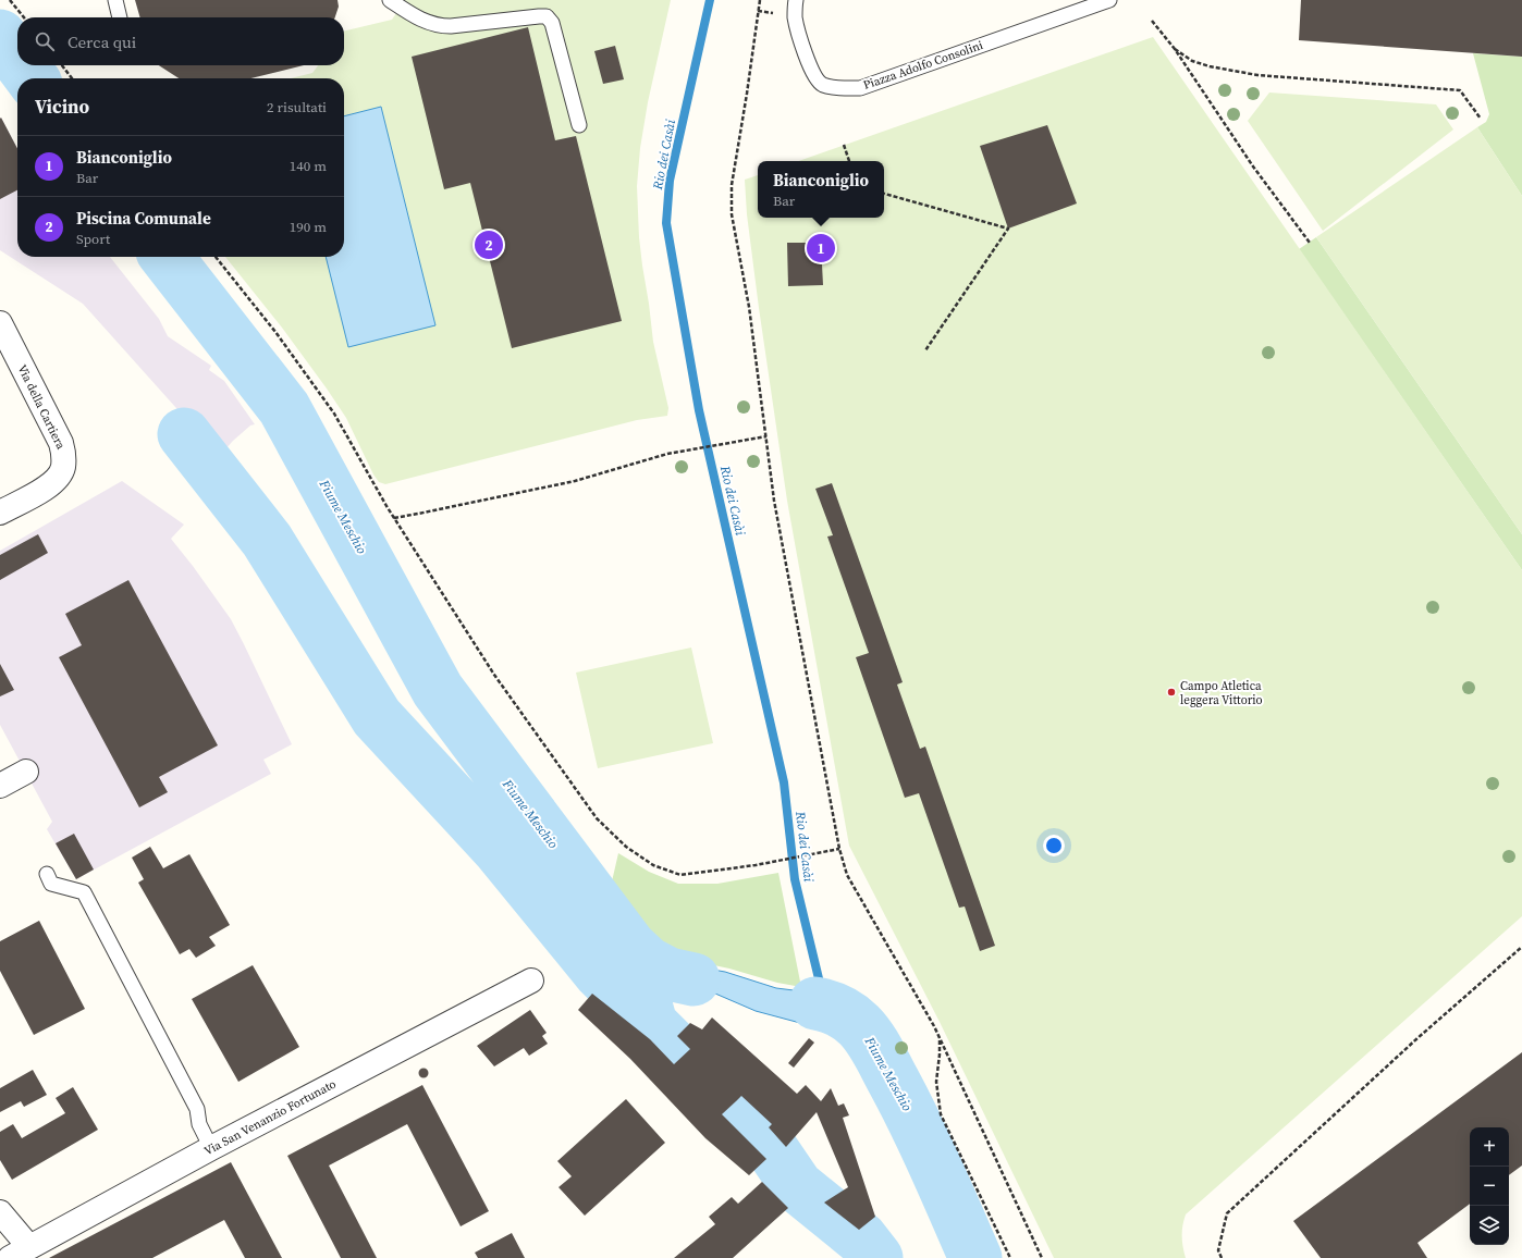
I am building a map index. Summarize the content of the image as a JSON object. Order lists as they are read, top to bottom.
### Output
{
  "streets": {
    "street": ["Via della Cartiera", "Via San Venanzio Fortunato"],
    "lane": ["Piazza Adolfo Consolini"]
  },
  "water": ["Rio dei Casài", "Fiume Meschio"],
  "places": ["Campo Atletica leggera Vittorio"],
  "page": {
    "search": "Cerca qui",
    "heading": ["Vicino", "2 risultati"],
    "list": [
      {
        "mark": "1",
        "name": "Bianconiglio",
        "note": "Bar",
        "value": "140 m"
      },
      {
        "mark": "2",
        "name": "Piscina Comunale",
        "note": "Sport",
        "value": "190 m"
      }
    ],
    "popup": ["Bianconiglio", "Bar"],
    "pins": ["2", "1"],
    "map_buttons": ["+", "−"]
  }
}
